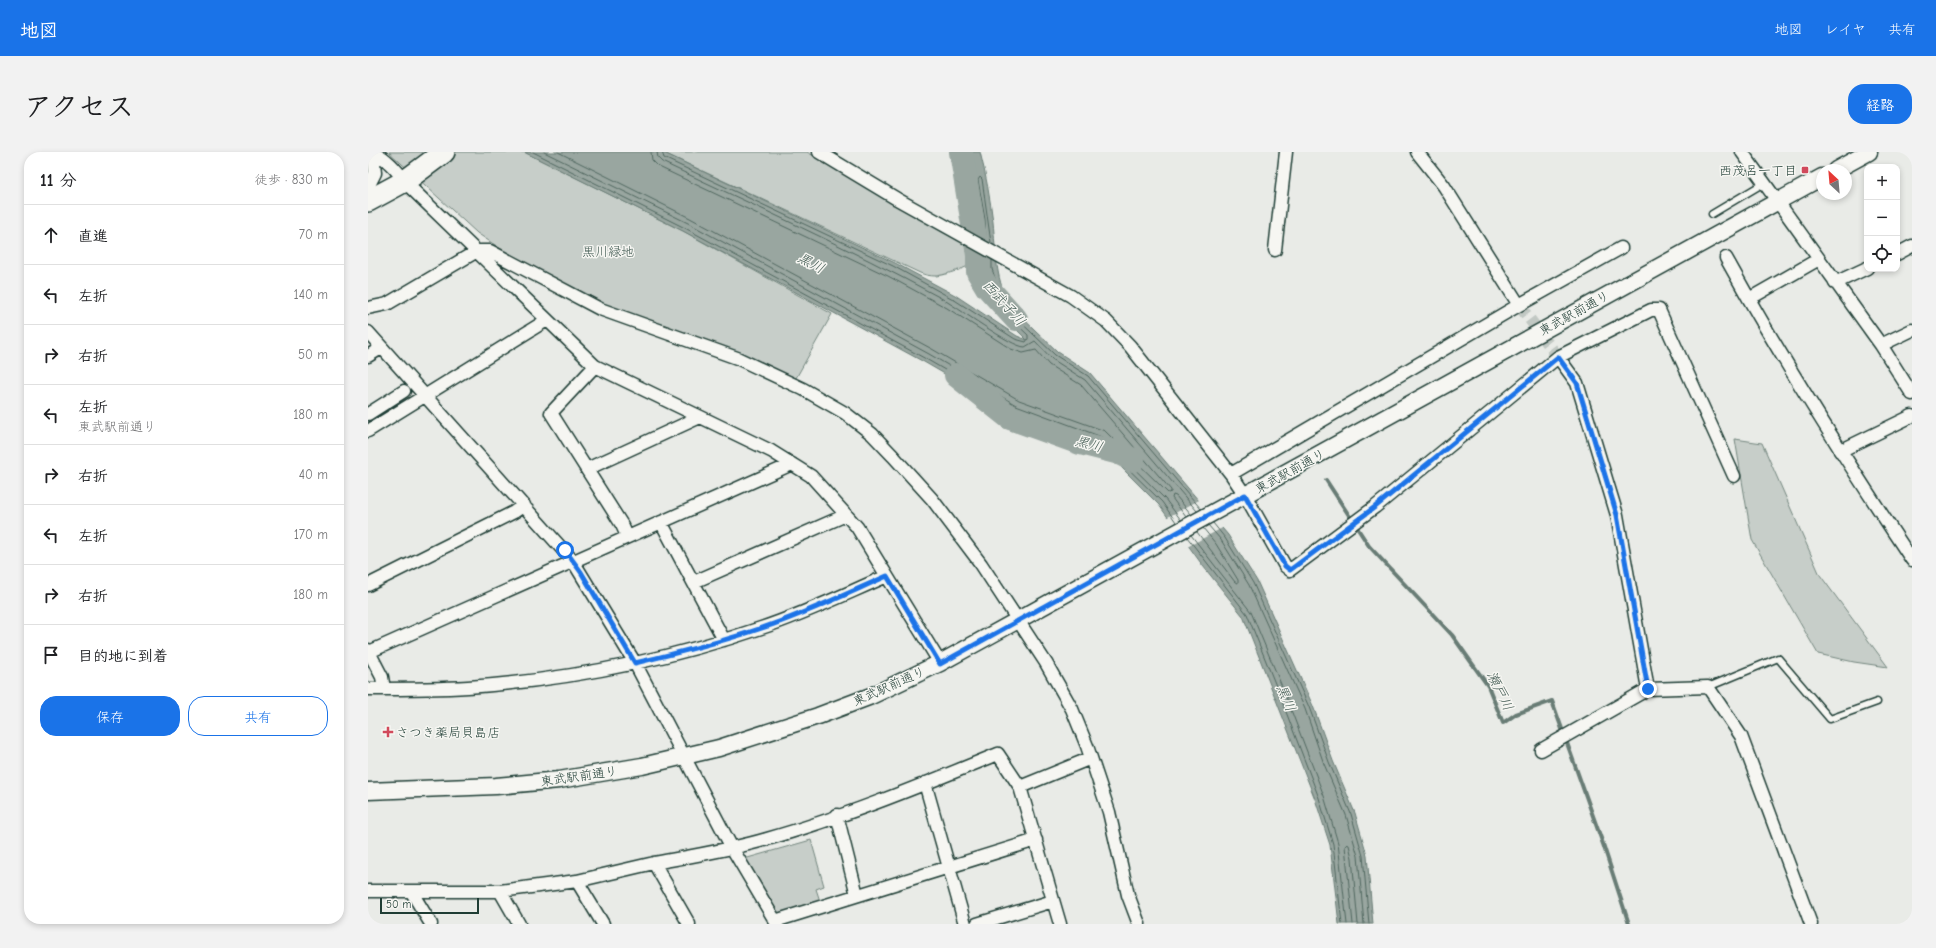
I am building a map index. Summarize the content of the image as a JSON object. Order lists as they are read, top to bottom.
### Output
{
  "streets": {
    "street": ["東武駅前通り"]
  },
  "water": ["黒川", "西武子川", "瀬戸川"],
  "parks": ["黒川緑地"],
  "places": {
    "transit": ["西茂呂一丁目"],
    "health": ["さつき薬局貝島店"]
  },
  "scale_bar": "50 m",
  "north": "top left",
  "page": {
    "header": "地図",
    "nav": ["地図", "レイヤ", "共有"],
    "title": "アクセス",
    "buttons": [
      "経路",
      ["保存", "共有"]
    ],
    "heading": ["11 分", "徒歩 · 830 m"],
    "map_buttons": ["+", "−"],
    "list": [
      ["直進", "70 m"],
      ["左折", "140 m"],
      ["右折", "50 m"],
      ["左折", "東武駅前通り", "180 m"],
      ["右折", "40 m"],
      ["左折", "170 m"],
      ["右折", "180 m"],
      "目的地に到着"
    ],
    "scale": "50 m"
  }
}
